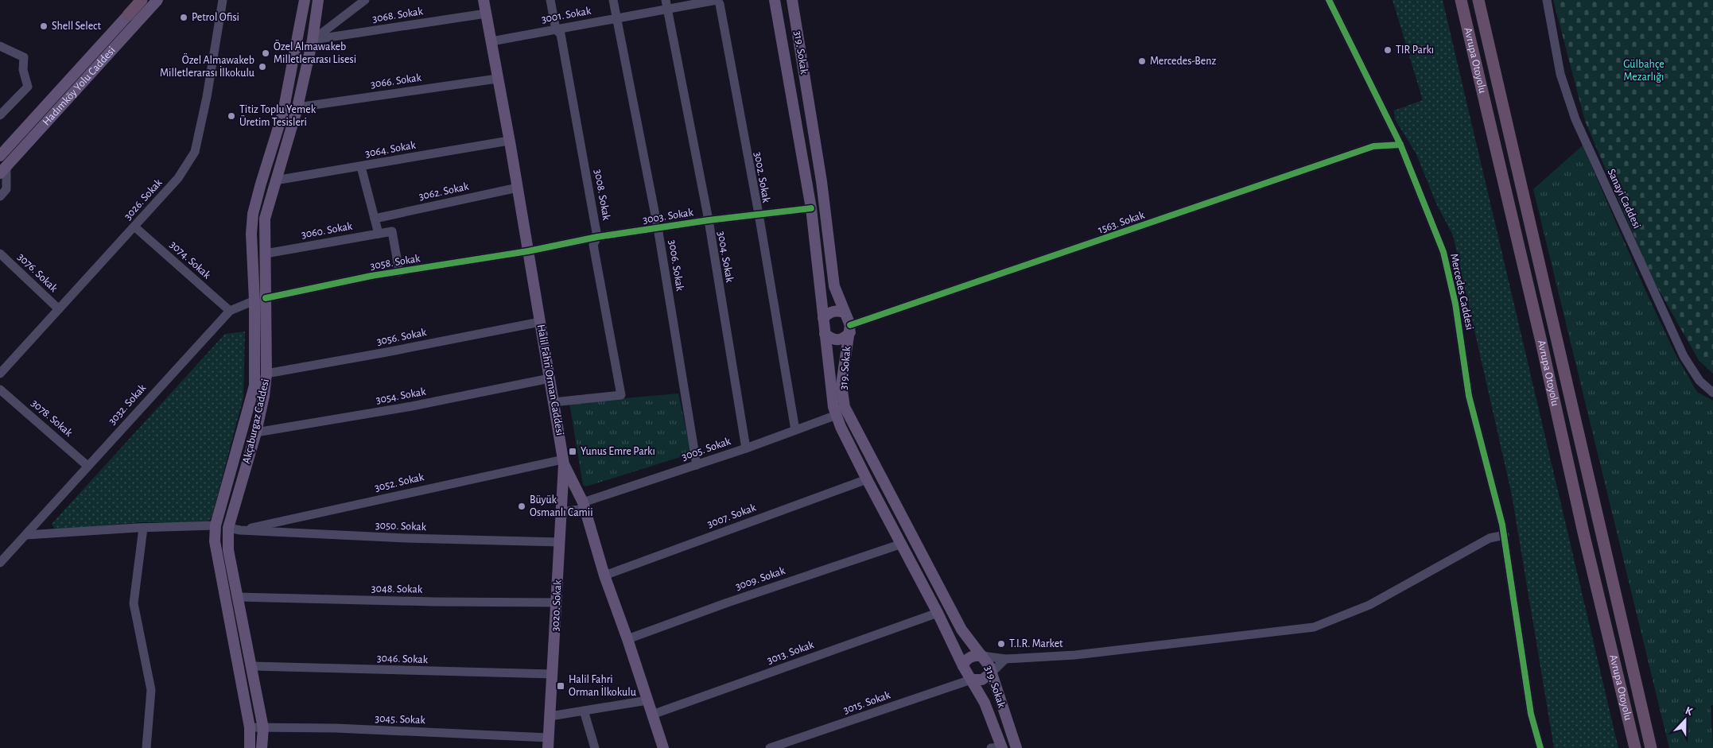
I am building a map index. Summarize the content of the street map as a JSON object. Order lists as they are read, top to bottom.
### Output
{
  "streets": {
    "highway": ["Avrupa Otoyolu", "Hadımköy Yolu Caddesi"],
    "main road": [
      "319. Sokak",
      "Halil Fahri Orman Caddesi",
      "Akçaburgaz Caddesi",
      "3020. Sokak"
    ],
    "street": [
      "3068. Sokak",
      "3001. Sokak",
      "3066. Sokak",
      "3064. Sokak",
      "3002. Sokak",
      "3062. Sokak",
      "3008. Sokak",
      "Sanayi Caddesi",
      "3026. Sokak",
      "3003. Sokak",
      "1563. Sokak",
      "3060. Sokak",
      "3004. Sokak",
      "3074. Sokak",
      "3058. Sokak",
      "3006. Sokak",
      "3076. Sokak",
      "Mercedes Caddesi",
      "3056. Sokak",
      "3054. Sokak",
      "3032. Sokak",
      "3078. Sokak",
      "3005. Sokak",
      "3052. Sokak",
      "3007. Sokak",
      "3050. Sokak",
      "3009. Sokak",
      "3048. Sokak",
      "3013. Sokak",
      "3046. Sokak",
      "3015. Sokak",
      "3045. Sokak"
    ]
  },
  "crossings": [
    ["3068. Sokak", "Halil Fahri Orman Caddesi"],
    ["3068. Sokak", "Akçaburgaz Caddesi"],
    ["3001. Sokak", "3002. Sokak"],
    ["3001. Sokak", "3008. Sokak"],
    ["3001. Sokak", "3004. Sokak"],
    ["3001. Sokak", "3006. Sokak"],
    ["3001. Sokak", "Halil Fahri Orman Caddesi"],
    ["319. Sokak", "3003. Sokak"],
    ["319. Sokak", "1563. Sokak"],
    ["319. Sokak", "3005. Sokak"],
    ["319. Sokak", "3007. Sokak"],
    ["319. Sokak", "3009. Sokak"],
    ["319. Sokak", "3013. Sokak"],
    ["319. Sokak", "3015. Sokak"],
    ["3066. Sokak", "Halil Fahri Orman Caddesi"],
    ["3066. Sokak", "Akçaburgaz Caddesi"],
    ["3064. Sokak", "Halil Fahri Orman Caddesi"],
    ["3064. Sokak", "Akçaburgaz Caddesi"],
    ["3002. Sokak", "3003. Sokak"],
    ["3002. Sokak", "3005. Sokak"],
    ["3062. Sokak", "Halil Fahri Orman Caddesi"],
    ["3008. Sokak", "3003. Sokak"],
    ["3008. Sokak", "Halil Fahri Orman Caddesi"],
    ["3026. Sokak", "3074. Sokak"],
    ["3026. Sokak", "3076. Sokak"],
    ["3003. Sokak", "3004. Sokak"],
    ["3003. Sokak", "3058. Sokak"],
    ["3003. Sokak", "3006. Sokak"],
    ["3003. Sokak", "Halil Fahri Orman Caddesi"],
    ["1563. Sokak", "Mercedes Caddesi"],
    ["3060. Sokak", "3058. Sokak"],
    ["3060. Sokak", "Akçaburgaz Caddesi"],
    ["3004. Sokak", "3005. Sokak"],
    ["3074. Sokak", "3032. Sokak"],
    ["3058. Sokak", "Halil Fahri Orman Caddesi"],
    ["3058. Sokak", "Akçaburgaz Caddesi"],
    ["3006. Sokak", "3005. Sokak"],
    ["3056. Sokak", "Halil Fahri Orman Caddesi"],
    ["3056. Sokak", "Akçaburgaz Caddesi"],
    ["Halil Fahri Orman Caddesi", "3054. Sokak"],
    ["Halil Fahri Orman Caddesi", "3005. Sokak"],
    ["Halil Fahri Orman Caddesi", "3052. Sokak"],
    ["Halil Fahri Orman Caddesi", "3007. Sokak"],
    ["Halil Fahri Orman Caddesi", "3009. Sokak"],
    ["Halil Fahri Orman Caddesi", "3020. Sokak"],
    ["Halil Fahri Orman Caddesi", "3013. Sokak"],
    ["3054. Sokak", "Akçaburgaz Caddesi"],
    ["3032. Sokak", "3078. Sokak"],
    ["3032. Sokak", "Akçaburgaz Caddesi"],
    ["Akçaburgaz Caddesi", "3050. Sokak"],
    ["Akçaburgaz Caddesi", "3048. Sokak"],
    ["Akçaburgaz Caddesi", "3046. Sokak"],
    ["Akçaburgaz Caddesi", "3045. Sokak"],
    ["3005. Sokak", "3020. Sokak"],
    ["3052. Sokak", "3050. Sokak"],
    ["3052. Sokak", "3020. Sokak"],
    ["3050. Sokak", "3020. Sokak"],
    ["3048. Sokak", "3020. Sokak"],
    ["3020. Sokak", "3046. Sokak"],
    ["3020. Sokak", "3045. Sokak"]
  ],
  "parks": ["Gülbahçe Mezarlığı"],
  "places": {
    "other": [
      "Petrol Ofisi",
      "Shell Select",
      "TIR Parkı",
      "Özel Almawakeb Milletlerarası Lisesi",
      "Mercedes-Benz",
      "Özel Almawakeb Milletlerarası İlkokulu",
      "Titiz Toplu Yemek Üretim Tesisleri",
      "Büyük Osmanlı Camii",
      "T.I.R. Market"
    ],
    "transit": ["Yunus Emre Parkı", "Halil Fahri Orman İlkokulu"]
  },
  "north": "top"
}
